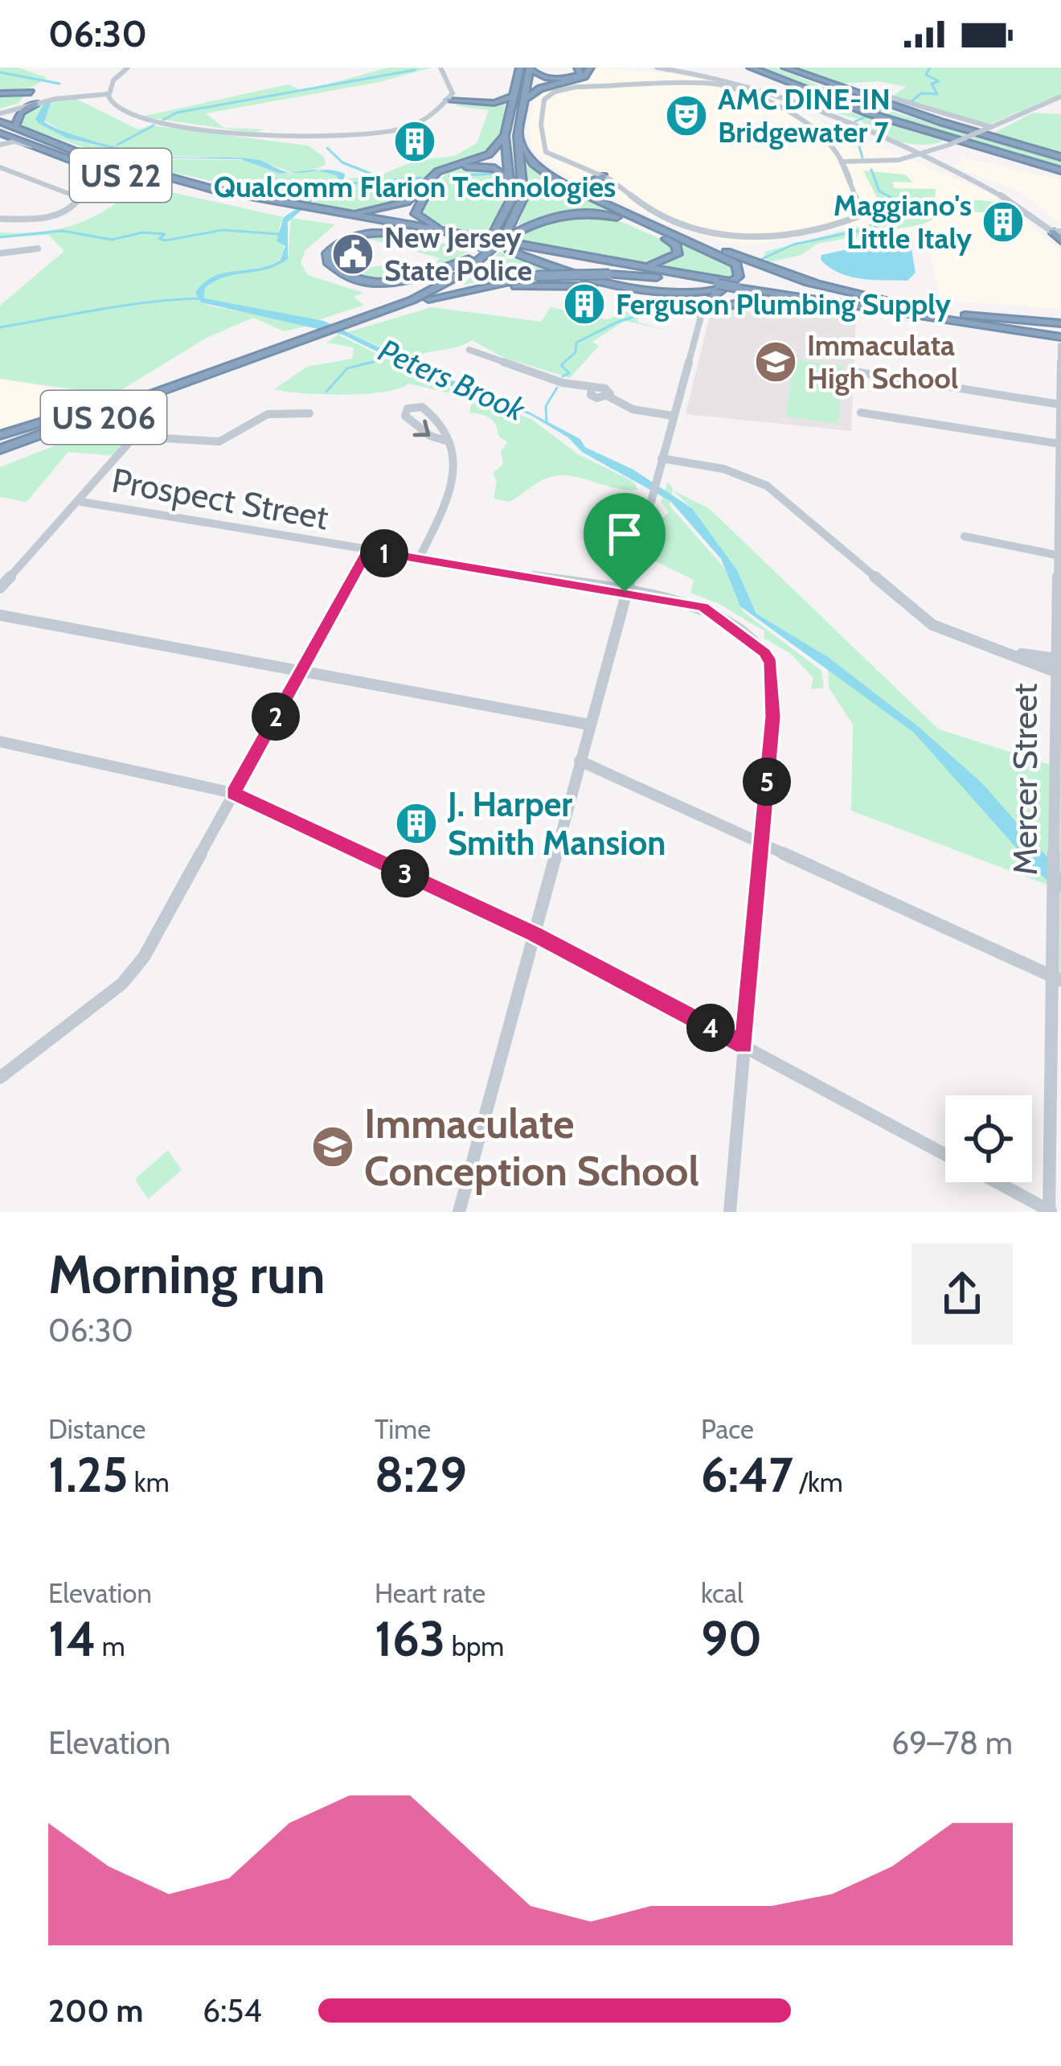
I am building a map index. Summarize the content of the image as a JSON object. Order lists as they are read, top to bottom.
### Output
{
  "streets": {
    "highway": ["US 22", "US 206"],
    "street": ["Prospect Street", "Mercer Street"]
  },
  "crossings": [
    ["US 22", "Mercer Street"]
  ],
  "water": ["Peters Brook"],
  "places": {
    "theatre": ["AMC DINE-IN Bridgewater 7"],
    "building": [
      "Qualcomm Flarion Technologies",
      "Maggiano's Little Italy",
      "Ferguson Plumbing Supply",
      "J. Harper Smith Mansion"
    ],
    "public building": ["New Jersey State Police"],
    "school or university": ["Immaculata High School", "Immaculate Conception School"]
  },
  "page": {
    "status": "06:30",
    "pins": [
      "1",
      "2",
      "5",
      "3",
      "4"
    ],
    "heading": ["Morning run", "06:30"],
    "stats": [
      ["Distance", "1.25 km"],
      ["Time", "8:29"],
      ["Pace", "6:47 /km"],
      ["Elevation", "14 m"],
      ["Heart rate", "163 bpm"],
      ["kcal", "90"]
    ],
    "chart": ["Elevation", "69–78 m"],
    "list": [
      {
        "name": "200 m",
        "note": "6:54"
      }
    ]
  }
}
